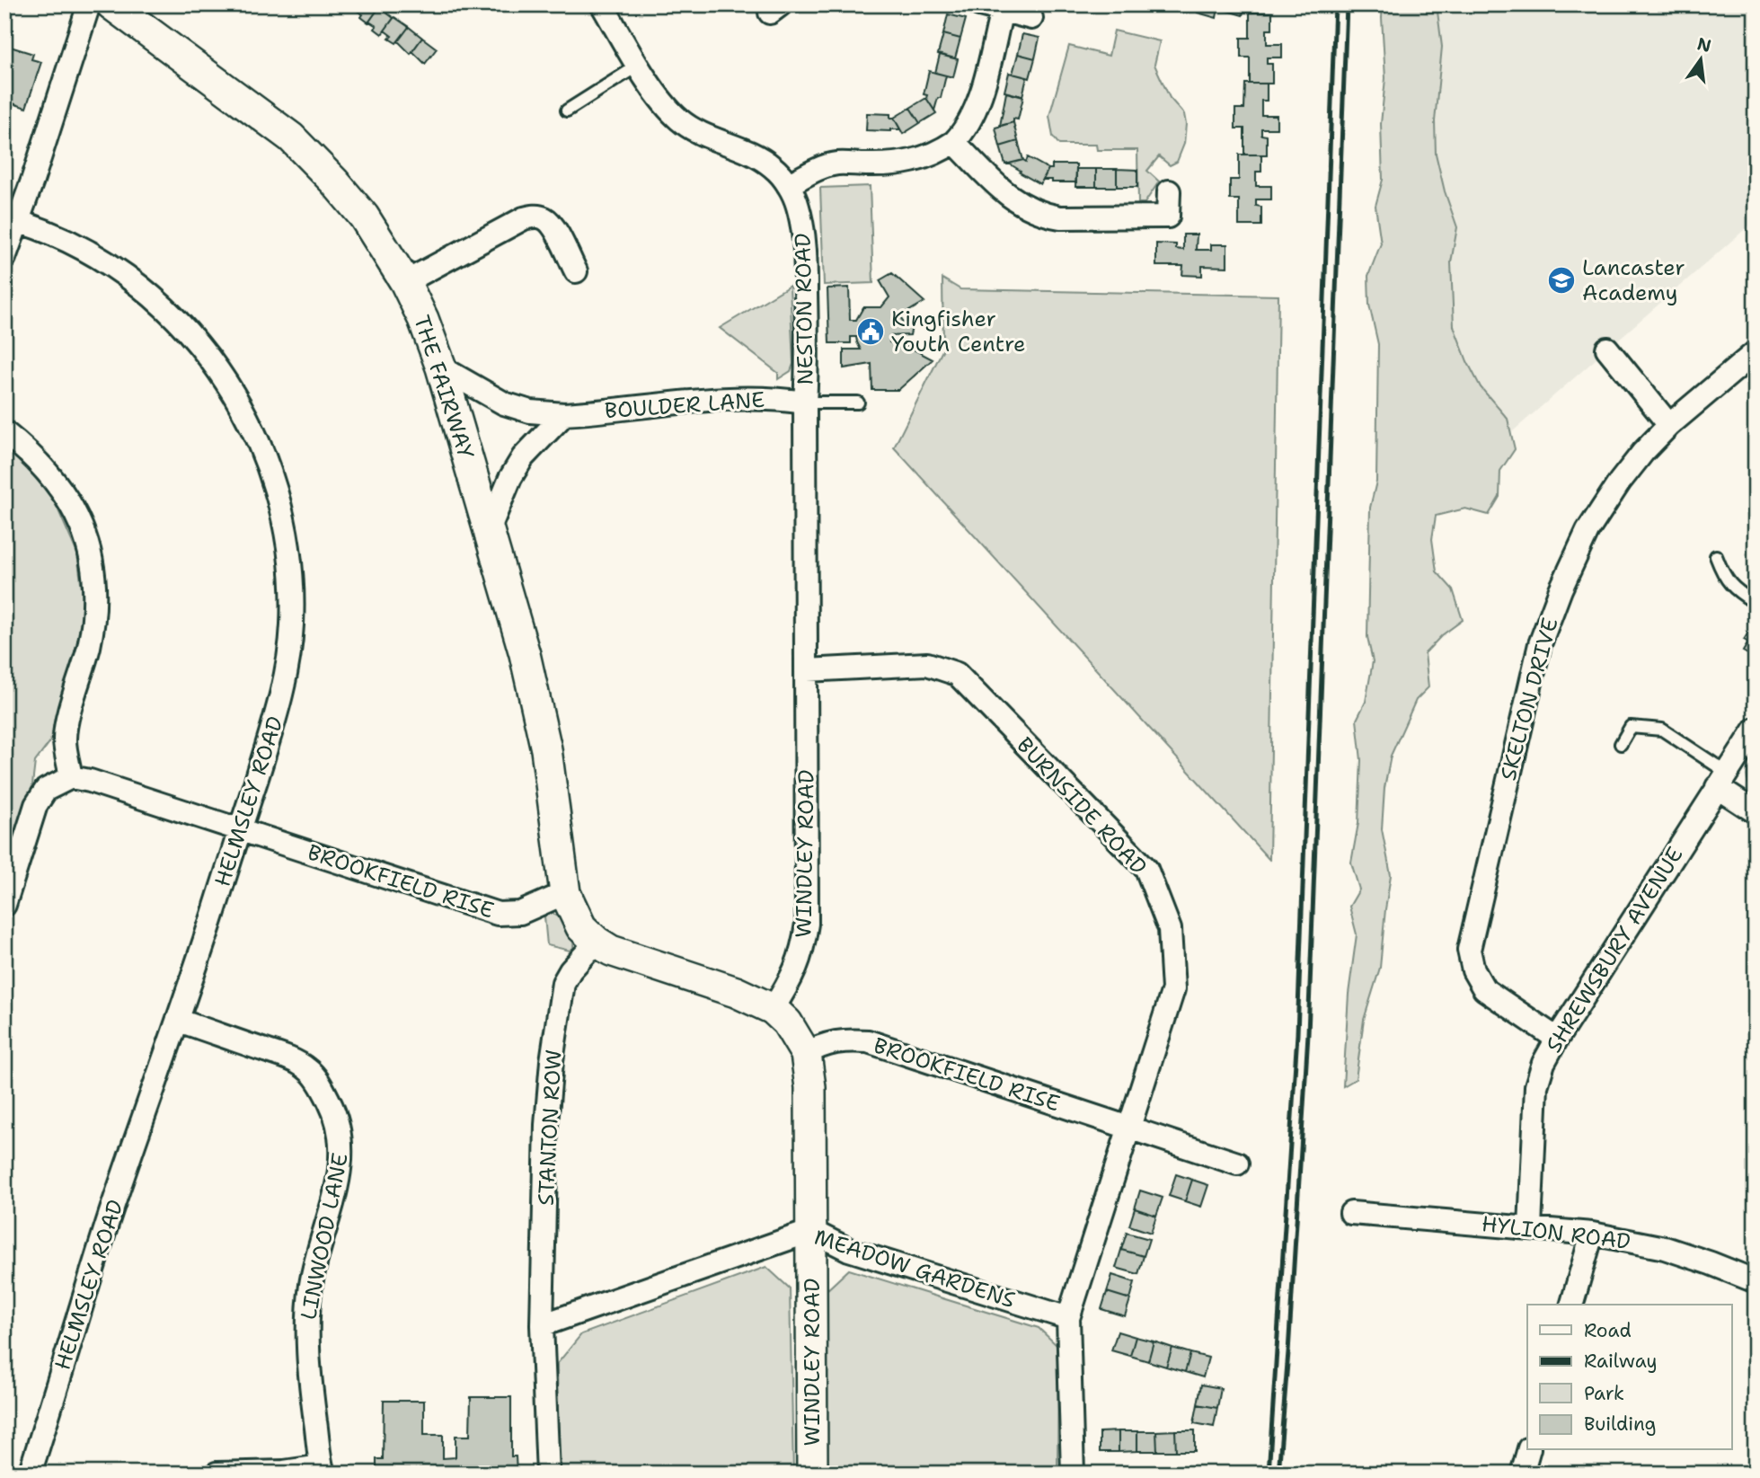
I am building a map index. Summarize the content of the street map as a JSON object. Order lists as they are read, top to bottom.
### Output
{
  "streets": {
    "street": [
      "NESTON ROAD",
      "THE FAIRWAY",
      "BOULDER LANE",
      "SKELTON DRIVE",
      "HELMSLEY ROAD",
      "BURNSIDE ROAD",
      "WINDLEY ROAD",
      "BROOKFIELD RISE",
      "SHREWSBURY AVENUE",
      "STANTON ROW",
      "HYLION ROAD",
      "LINWOOD LANE",
      "MEADOW GARDENS"
    ]
  },
  "crossings": [
    ["NESTON ROAD", "BOULDER LANE"],
    ["NESTON ROAD", "WINDLEY ROAD"],
    ["THE FAIRWAY", "BOULDER LANE"],
    ["THE FAIRWAY", "BROOKFIELD RISE"],
    ["BOULDER LANE", "WINDLEY ROAD"],
    ["SKELTON DRIVE", "SHREWSBURY AVENUE"],
    ["HELMSLEY ROAD", "BROOKFIELD RISE"],
    ["HELMSLEY ROAD", "LINWOOD LANE"],
    ["BURNSIDE ROAD", "WINDLEY ROAD"],
    ["BURNSIDE ROAD", "BROOKFIELD RISE"],
    ["BURNSIDE ROAD", "MEADOW GARDENS"],
    ["WINDLEY ROAD", "BROOKFIELD RISE"],
    ["WINDLEY ROAD", "MEADOW GARDENS"],
    ["SHREWSBURY AVENUE", "HYLION ROAD"],
    ["STANTON ROW", "MEADOW GARDENS"]
  ],
  "places": {
    "school or university": ["Lancaster Academy"],
    "public building": ["Kingfisher Youth Centre"]
  },
  "legend": [
    "Road",
    "Railway",
    "Park",
    "Building"
  ],
  "north": "top"
}
